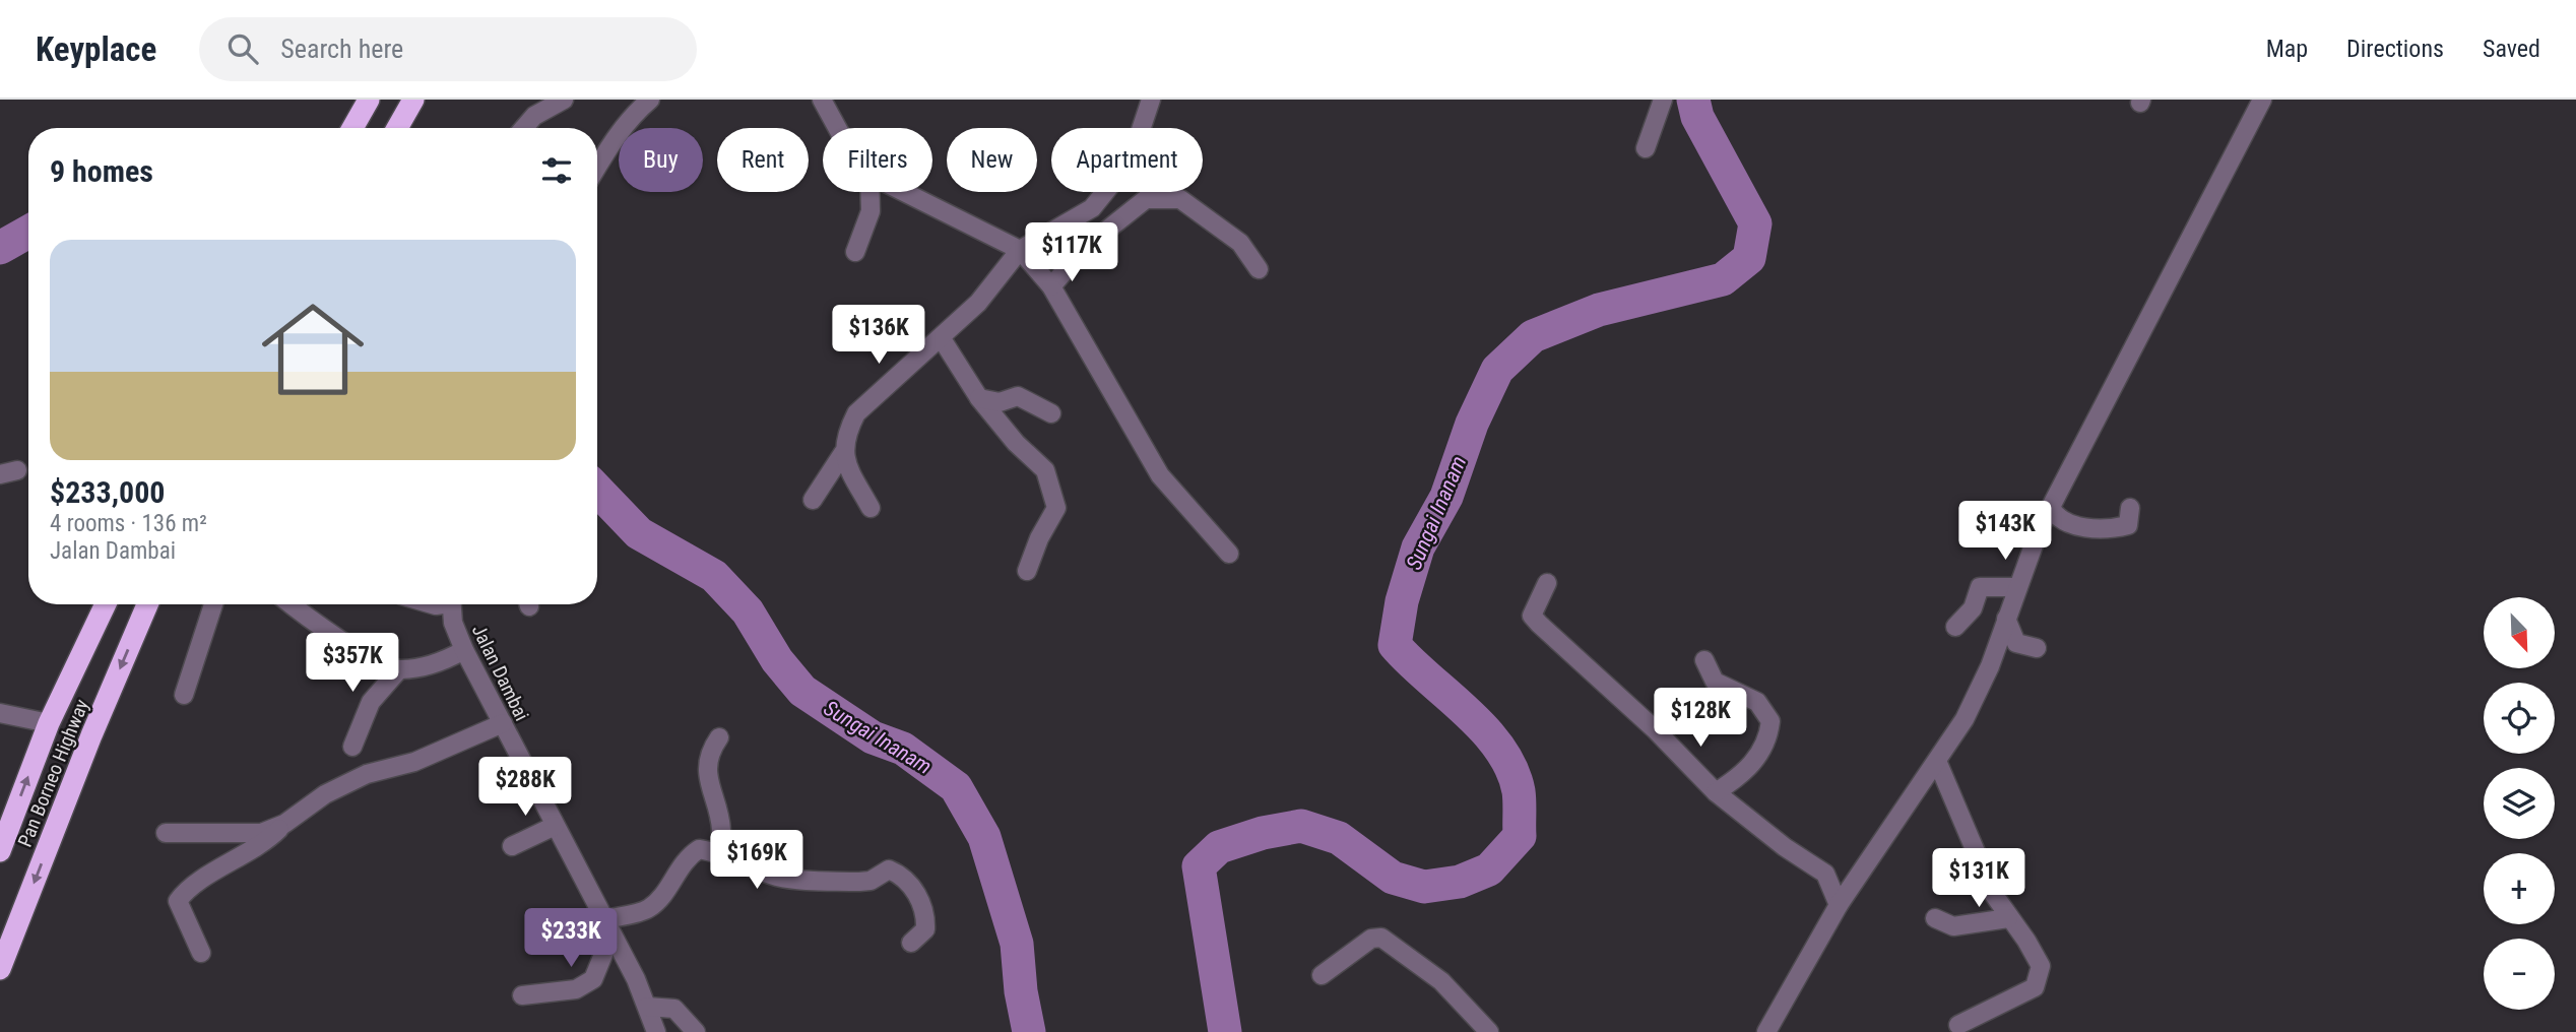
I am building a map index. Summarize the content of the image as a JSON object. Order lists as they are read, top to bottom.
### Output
{
  "streets": {
    "highway": ["Pan Borneo Highway"],
    "street": ["Jalan Dambai"]
  },
  "water": ["Sungai Inanam"],
  "north": "bottom right",
  "page": {
    "header": "Keyplace",
    "search": "Search here",
    "nav": ["Map", "Directions", "Saved"],
    "chip": [
      "Buy",
      "Rent",
      "Filters",
      "New",
      "Apartment"
    ],
    "heading": "9 homes",
    "list": [
      {
        "name": "$233,000",
        "note": "4 rooms · 136 m² · Jalan Dambai"
      }
    ],
    "price": [
      "$117K",
      "$136K",
      "$143K",
      "$357K",
      "$128K",
      "$288K",
      "$169K",
      "$131K",
      "$233K"
    ],
    "map_buttons": ["+", "−"]
  }
}
